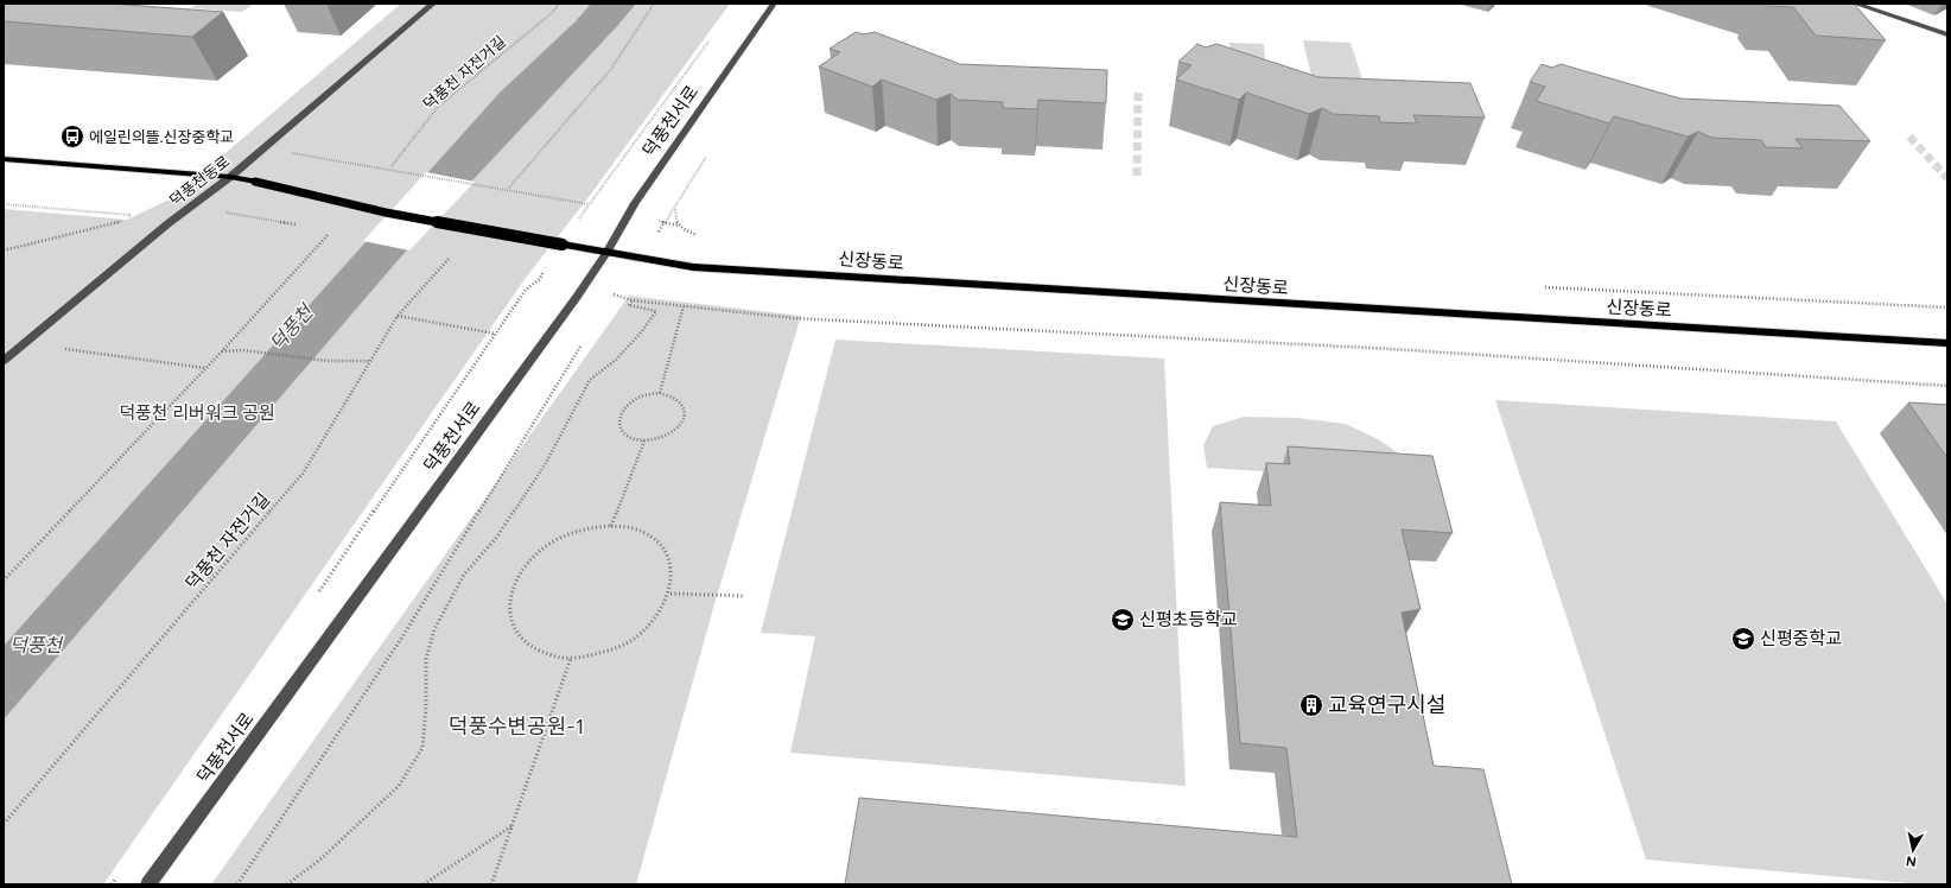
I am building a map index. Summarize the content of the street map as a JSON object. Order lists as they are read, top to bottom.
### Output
{
  "streets": {
    "main road": ["신장동로"],
    "street": ["덕풍천서로", "덕풍천동로"],
    "path": ["덕풍천 자전거길"]
  },
  "crossings": [
    ["덕풍천서로", "신장동로"],
    ["덕풍천동로", "신장동로"]
  ],
  "water": ["덕풍천"],
  "parks": ["덕풍천 리버워크 공원", "덕풍수변공원-1"],
  "places": {
    "bus stop": ["에일린의뜰.신장중학교"],
    "school or university": ["신평초등학교", "신평중학교"],
    "building": ["교육연구시설"]
  },
  "north": "bottom"
}
